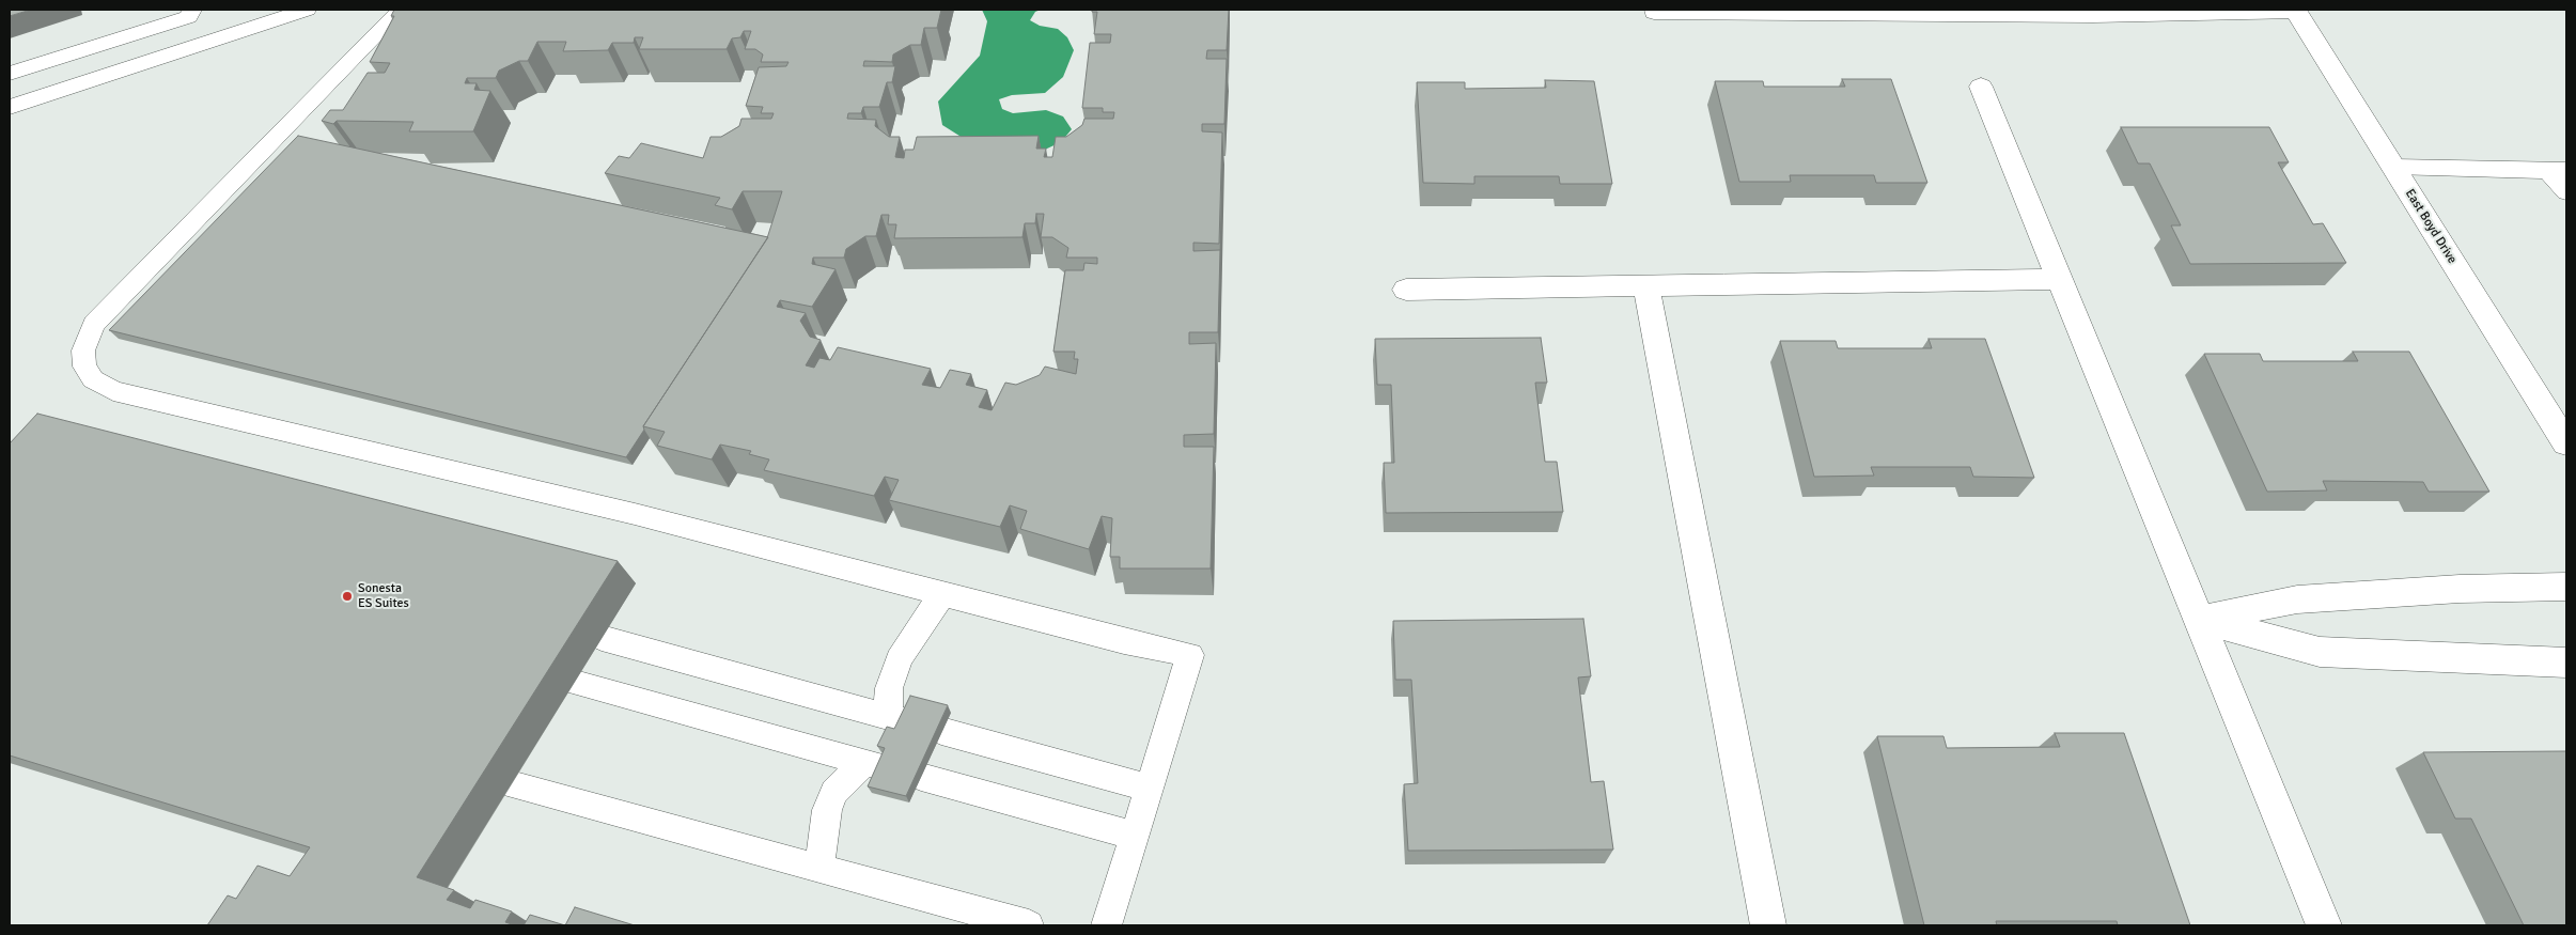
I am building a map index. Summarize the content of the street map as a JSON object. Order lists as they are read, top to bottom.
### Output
{
  "streets": {
    "street": ["East Boyd Drive"]
  },
  "places": ["Sonesta ES Suites"]
}
